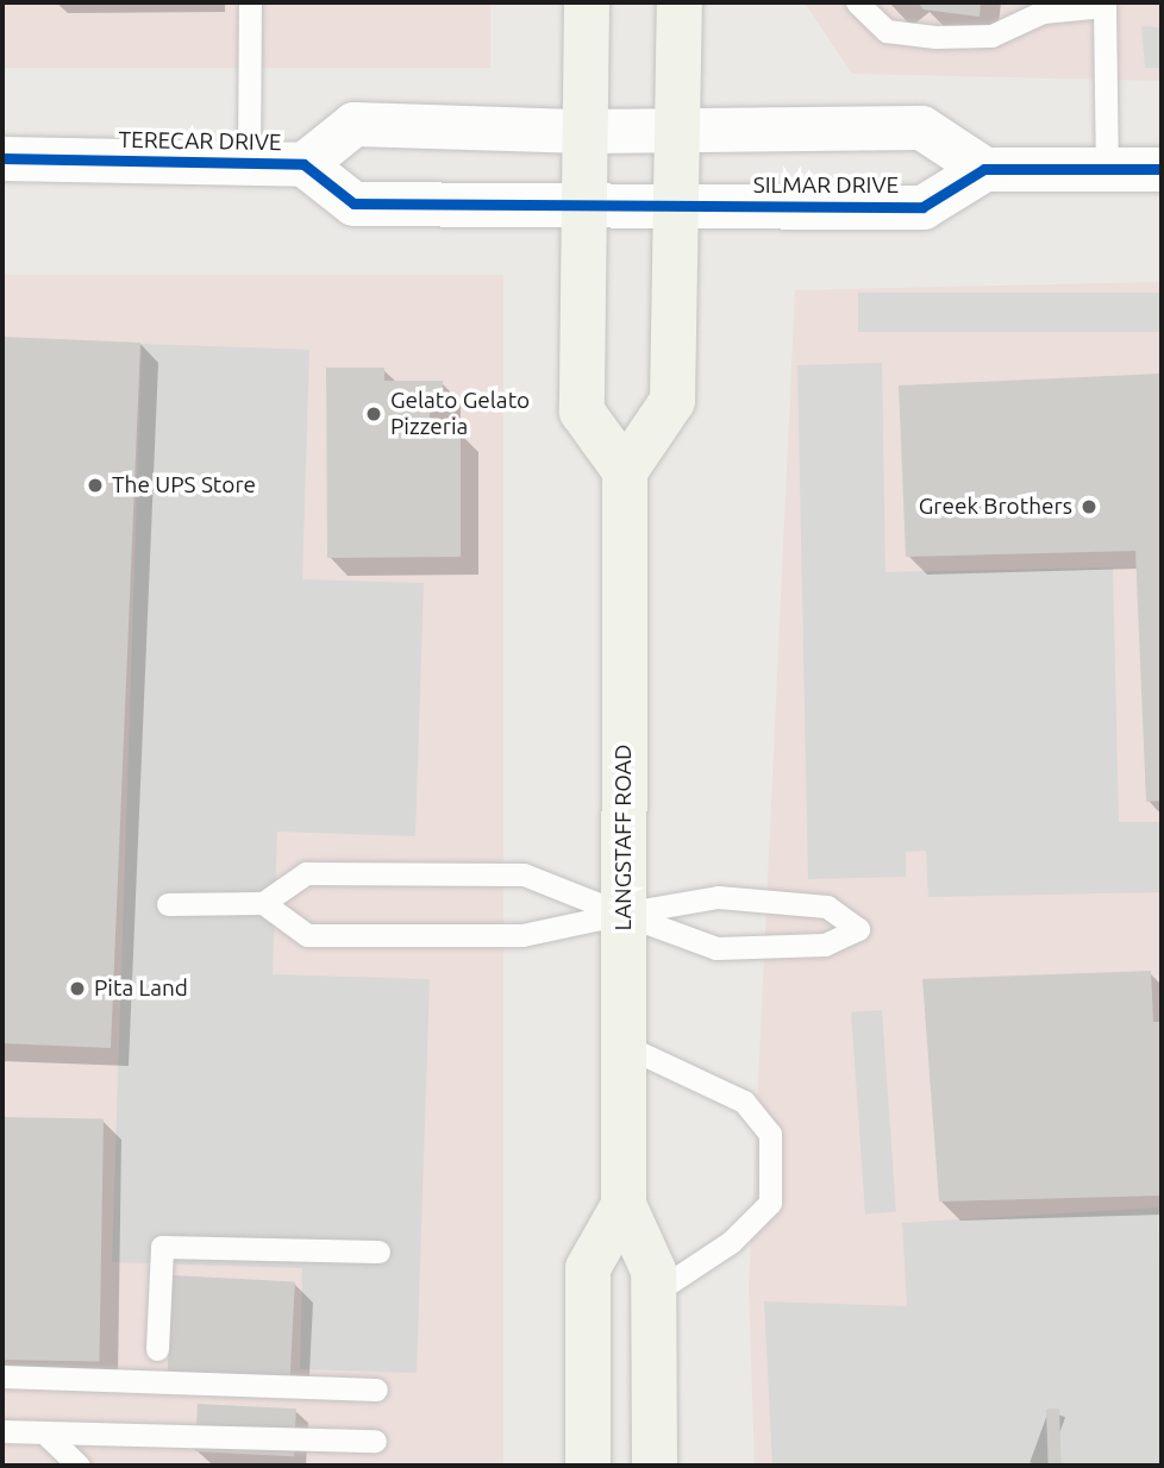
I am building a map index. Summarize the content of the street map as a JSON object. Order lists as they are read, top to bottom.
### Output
{
  "streets": {
    "main road": ["LANGSTAFF ROAD"],
    "street": ["TERECAR DRIVE", "SILMAR DRIVE"]
  },
  "crossings": [
    ["TERECAR DRIVE", "SILMAR DRIVE"]
  ],
  "places": [
    "Gelato Gelato Pizzeria",
    "The UPS Store",
    "Greek Brothers",
    "Pita Land"
  ]
}
